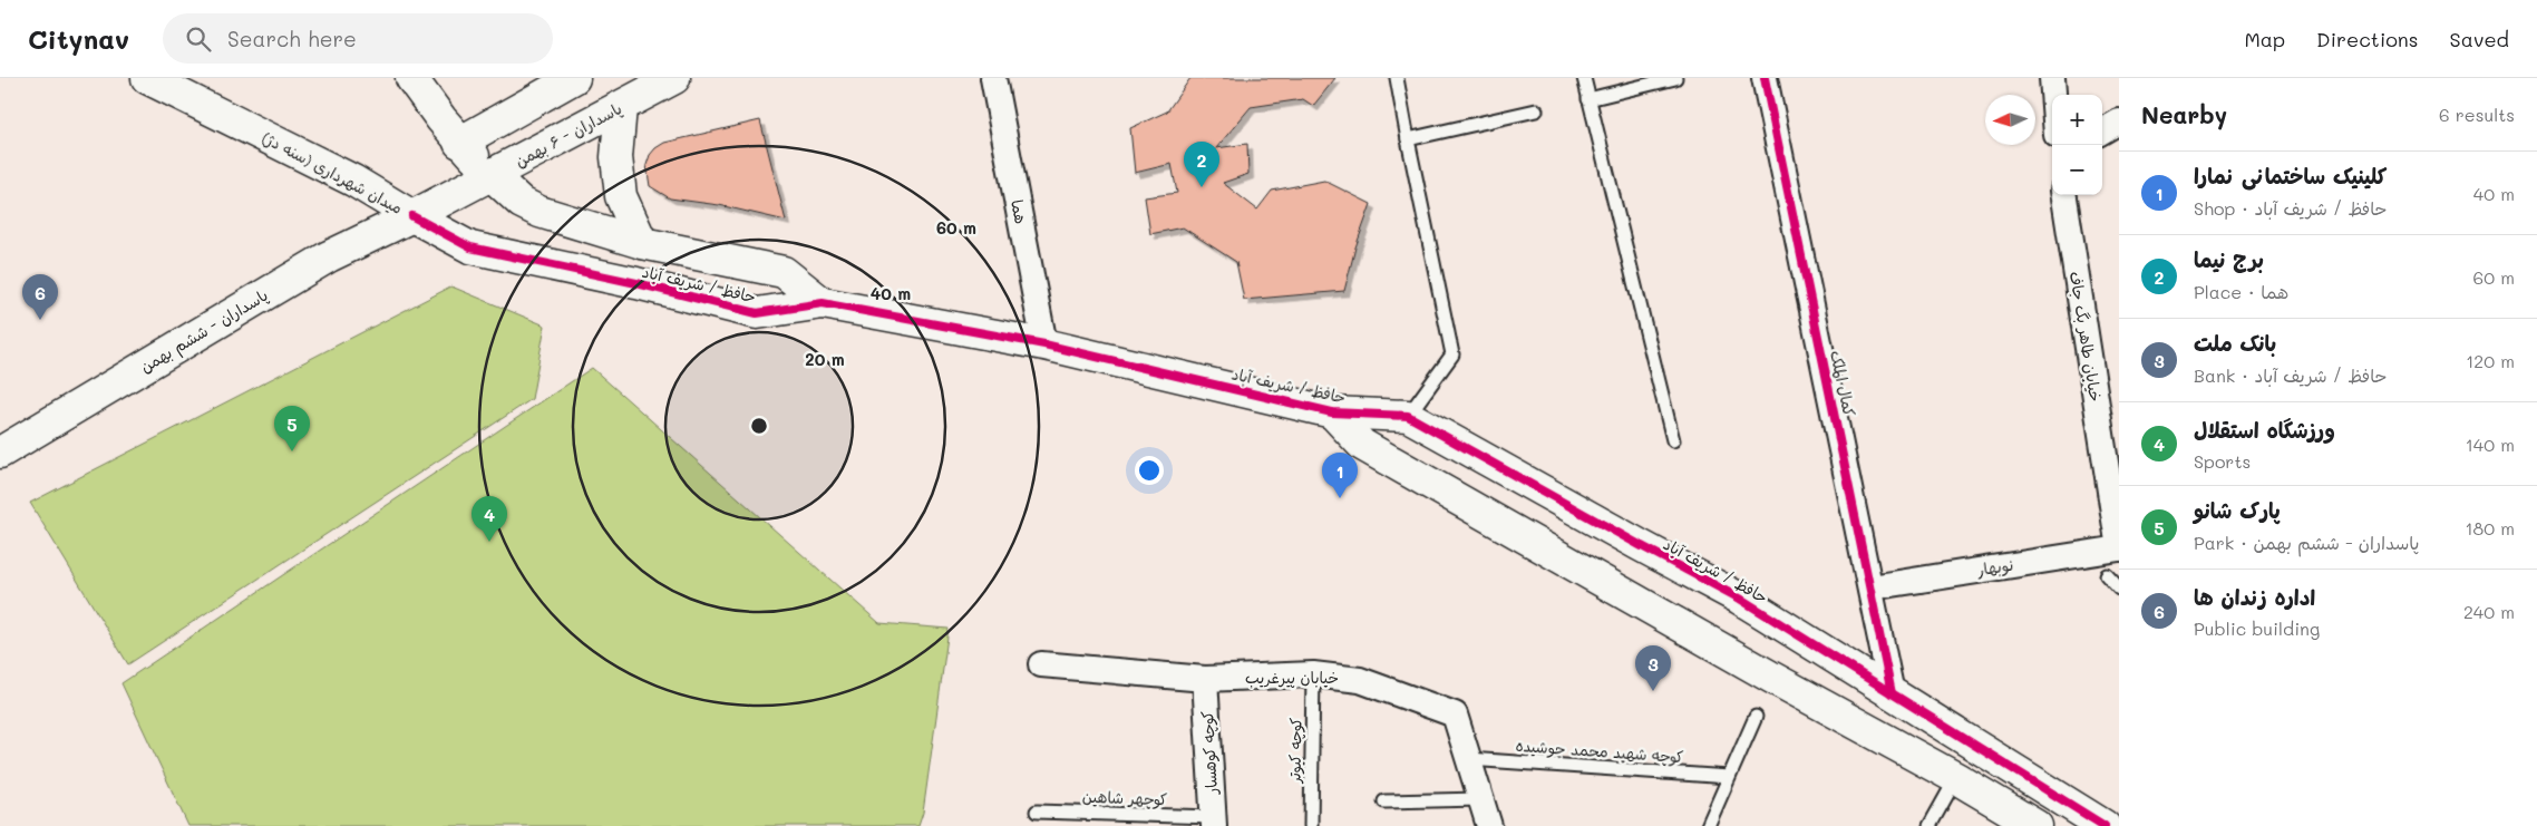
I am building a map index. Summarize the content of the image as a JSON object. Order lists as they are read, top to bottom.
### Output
{
  "streets": {
    "street": [
      "پاسداران - ۶ بهمن",
      "میدان شهرداری (سنه دژ)",
      "هما",
      "حافظ / شریف آباد",
      "پاسداران - ششم بهمن",
      "خیابان طاهر بگ جاف",
      "کمال الملک",
      "نوبهار",
      "خیابان پیرغریب",
      "کوچه کوهسار"
    ],
    "lane": ["کوچه کبوتر", "کوچه شهید محمد جوشیده", "کوچهر شاهین"]
  },
  "crossings": [
    ["پاسداران - ۶ بهمن", "میدان شهرداری (سنه دژ)"],
    ["پاسداران - ۶ بهمن", "حافظ / شریف آباد"],
    ["میدان شهرداری (سنه دژ)", "حافظ / شریف آباد"],
    ["میدان شهرداری (سنه دژ)", "پاسداران - ششم بهمن"],
    ["هما", "حافظ / شریف آباد"],
    ["حافظ / شریف آباد", "پاسداران - ششم بهمن"],
    ["حافظ / شریف آباد", "کمال الملک"],
    ["خیابان طاهر بگ جاف", "نوبهار"],
    ["کمال الملک", "نوبهار"],
    ["خیابان پیرغریب", "کوچه کبوتر"],
    ["خیابان پیرغریب", "کوچه شهید محمد جوشیده"],
    ["خیابان پیرغریب", "کوچه کوهسار"],
    ["کوچه کوهسار", "کوچهر شاهین"]
  ],
  "north": "left",
  "page": {
    "header": "Citynav",
    "search": "Search here",
    "nav": ["Map", "Directions", "Saved"],
    "heading": ["Nearby", "6 results"],
    "map_buttons": ["+", "−"],
    "pins": [
      "2",
      "6",
      "5",
      "1",
      "4",
      "3"
    ],
    "list": [
      {
        "mark": "1",
        "name": "کلینیک ساختمانی نمارا",
        "note": "Shop · حافظ / شریف آباد",
        "value": "40 m"
      },
      {
        "mark": "2",
        "name": "برج نیما",
        "note": "Place · هما",
        "value": "60 m"
      },
      {
        "mark": "3",
        "name": "بانک ملت",
        "note": "Bank · حافظ / شریف آباد",
        "value": "120 m"
      },
      {
        "mark": "4",
        "name": "ورزشگاه استقلال",
        "note": "Sports",
        "value": "140 m"
      },
      {
        "mark": "5",
        "name": "پارک شانو",
        "note": "Park · پاسداران - ششم بهمن",
        "value": "180 m"
      },
      {
        "mark": "6",
        "name": "اداره زندان ها",
        "note": "Public building",
        "value": "240 m"
      }
    ]
  },
  "rings": ["60 m", "40 m", "20 m"]
}
